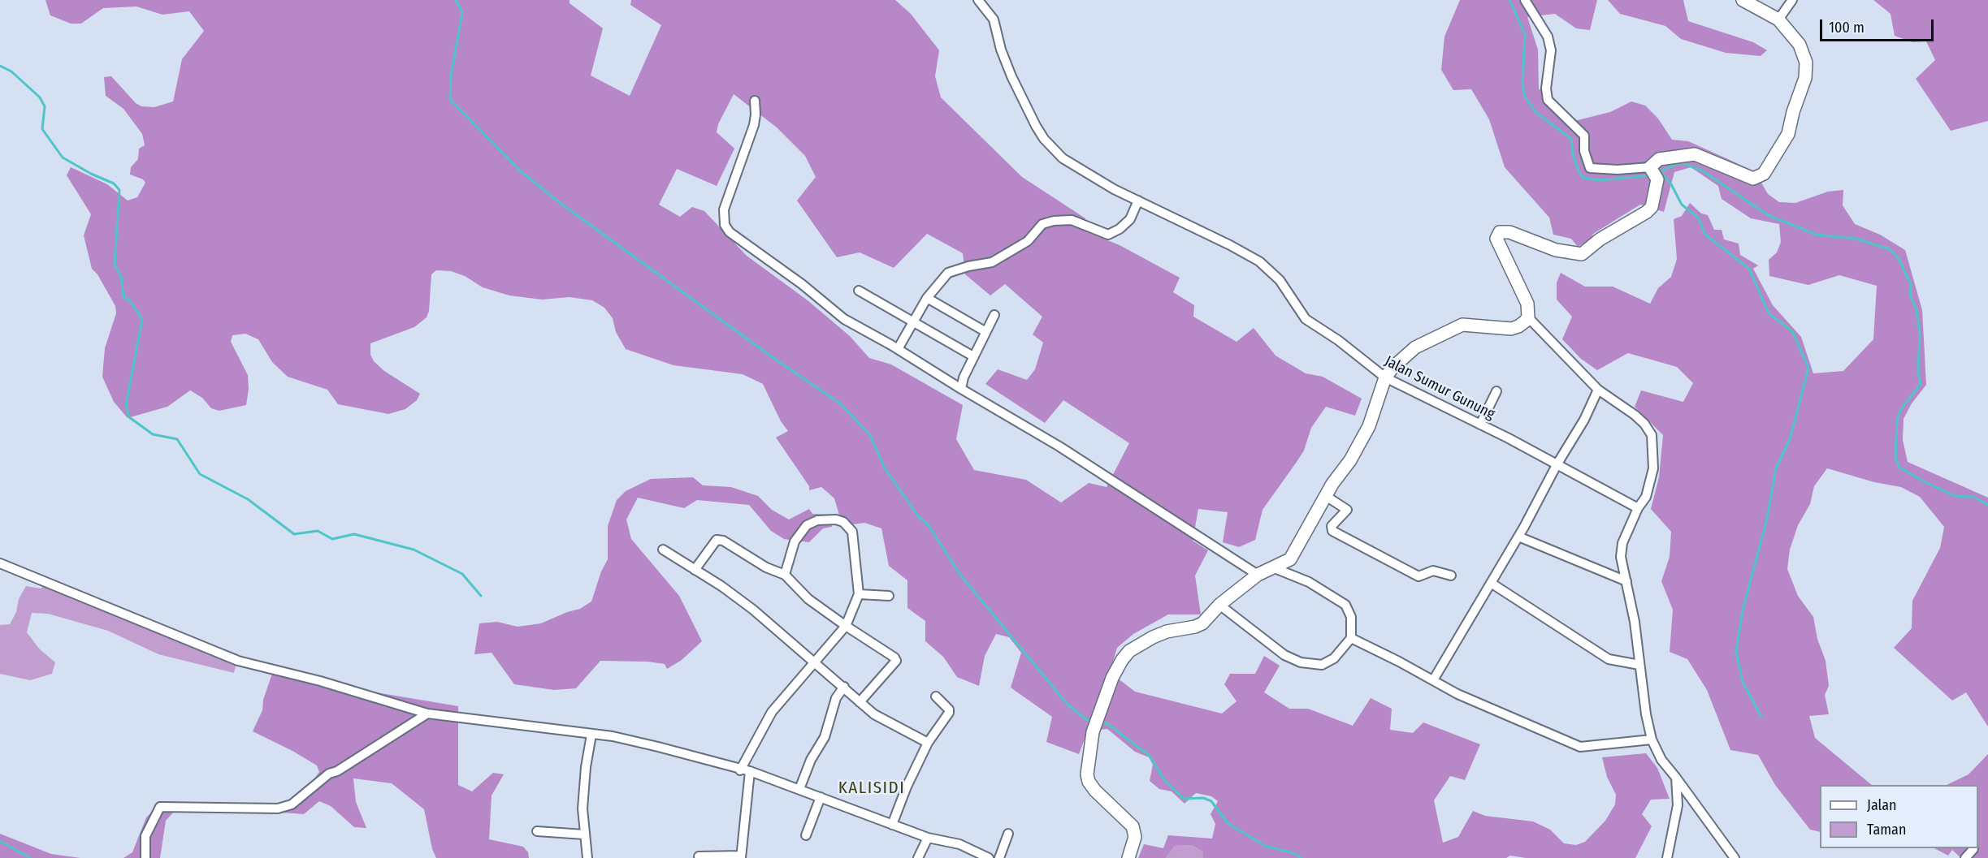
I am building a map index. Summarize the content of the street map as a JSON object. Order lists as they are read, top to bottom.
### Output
{
  "streets": {
    "street": ["Jalan Sumur Gunung"]
  },
  "districts": ["KALISIDI"],
  "legend": ["Jalan", "Taman"],
  "scale_bar": "100 m"
}
